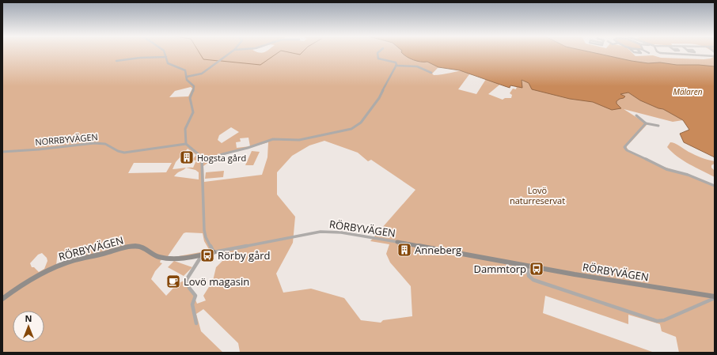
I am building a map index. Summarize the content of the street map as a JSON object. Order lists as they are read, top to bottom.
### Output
{
  "streets": {
    "street": ["NORRBYVÄGEN", "RÖRBYVÄGEN"]
  },
  "water": ["Mälaren"],
  "parks": ["Lovö naturreservat"],
  "places": {
    "building": ["Hogsta gård", "Anneberg"],
    "bus stop": ["Rörby gård", "Dammtorp"],
    "cafe": ["Lovö magasin"]
  },
  "north": "top"
}
